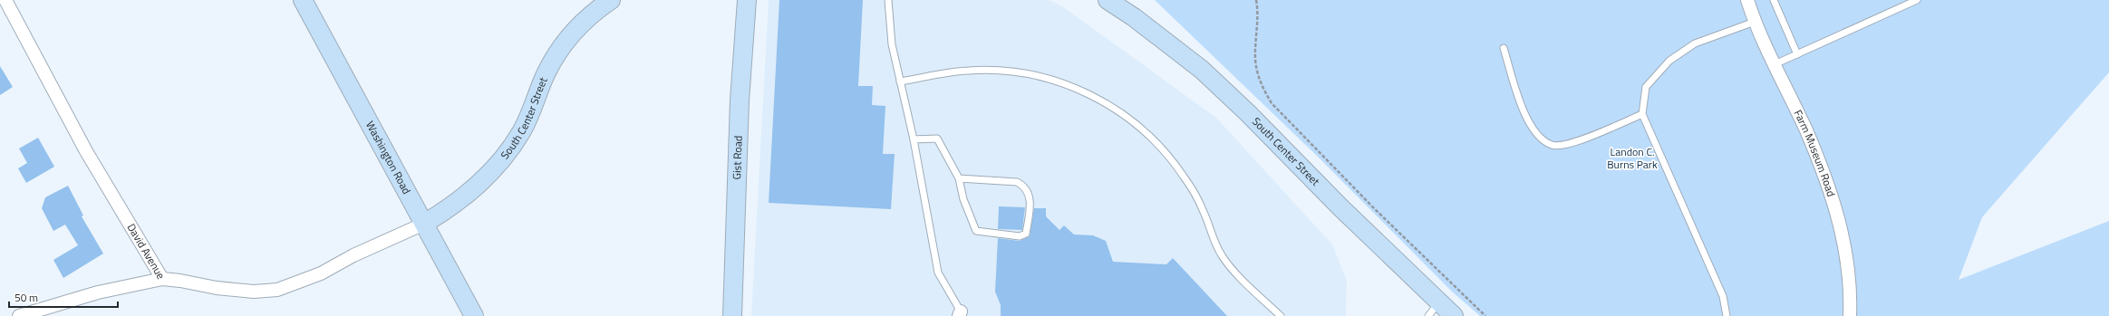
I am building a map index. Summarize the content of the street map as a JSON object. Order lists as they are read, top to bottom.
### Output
{
  "streets": {
    "street": [
      "South Center Street",
      "Farm Museum Road",
      "Gist Road",
      "Washington Road",
      "David Avenue"
    ]
  },
  "crossings": [
    ["South Center Street", "Washington Road"],
    ["South Center Street", "David Avenue"],
    ["Washington Road", "David Avenue"]
  ],
  "parks": ["Landon C. Burns Park"],
  "scale_bar": "50 m"
}
